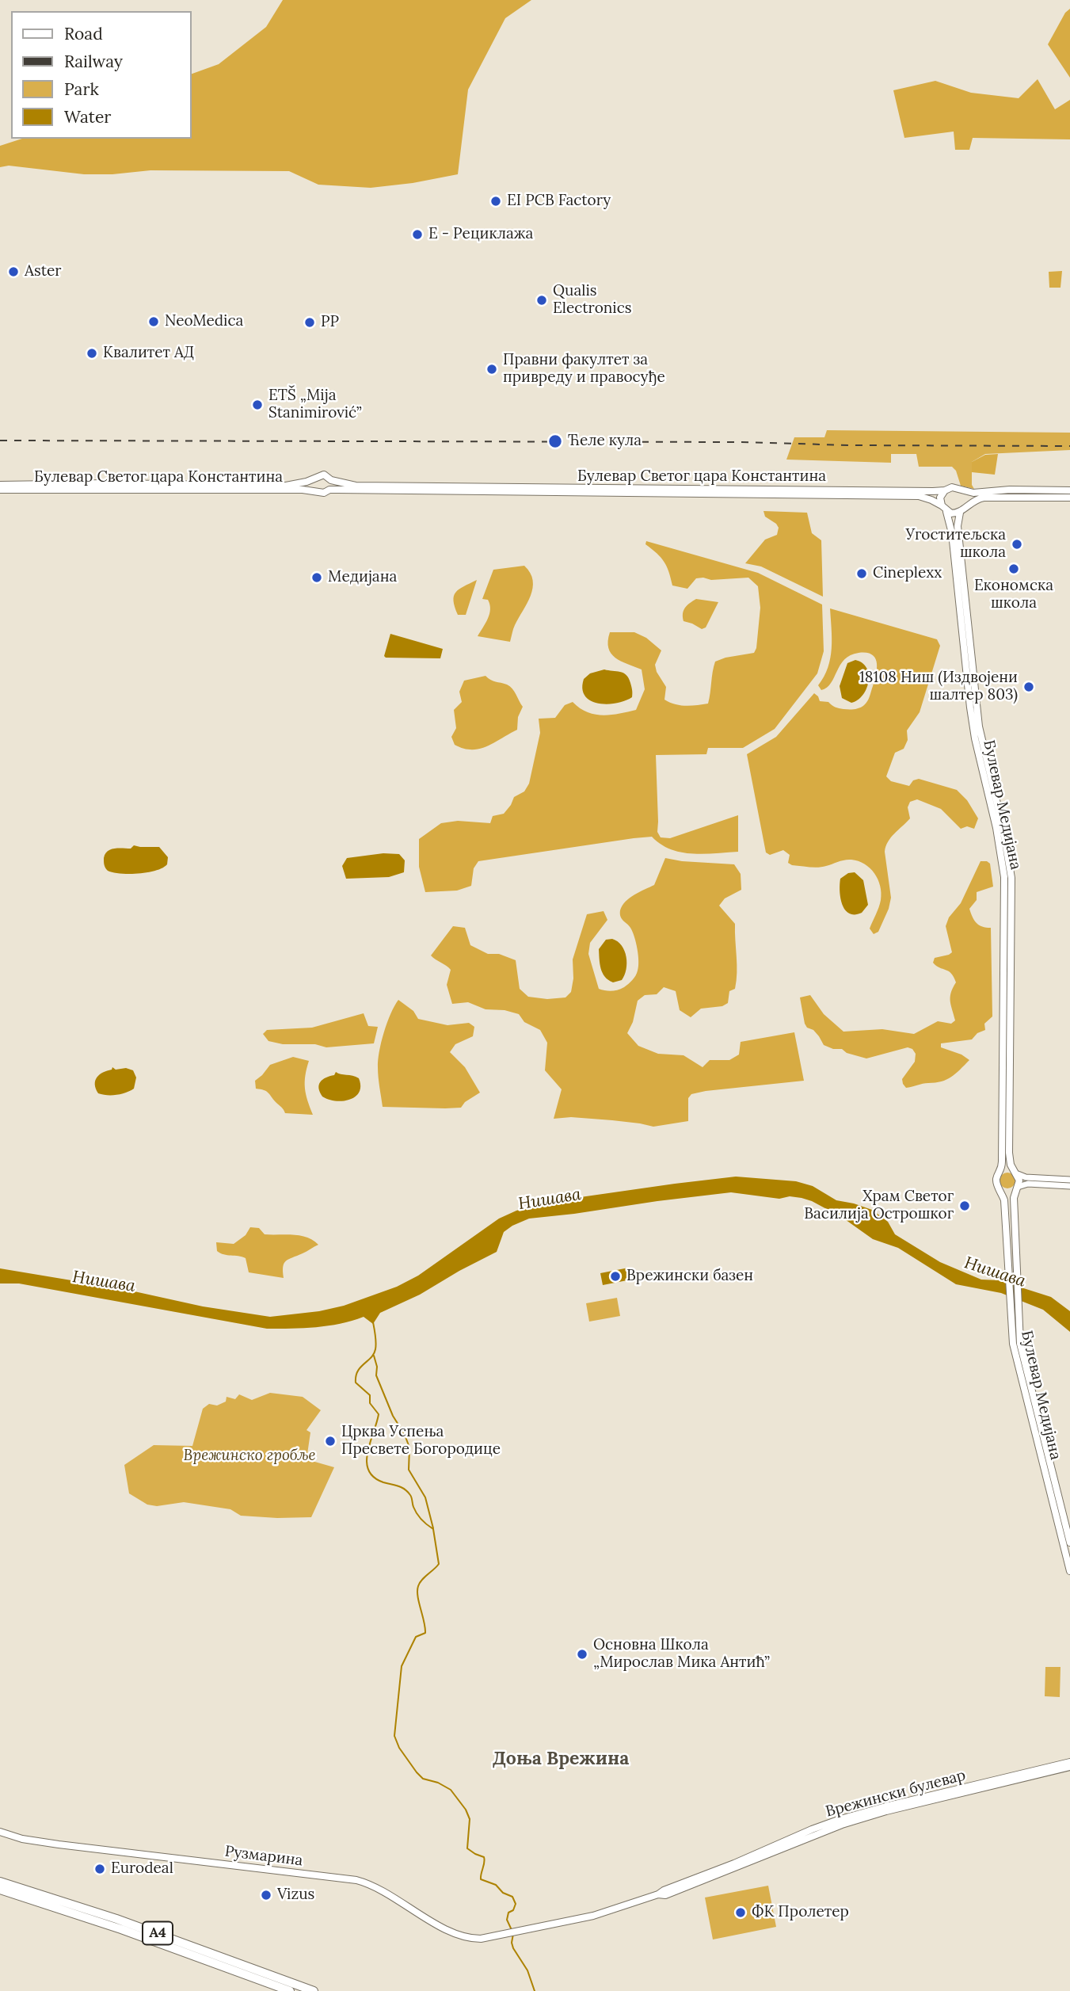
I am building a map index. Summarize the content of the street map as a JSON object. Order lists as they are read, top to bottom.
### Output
{
  "streets": {
    "highway": ["A4"],
    "main road": [
      "Булевар Светог цара Константина",
      "Булевар Медијана",
      "Врежински булевар",
      "Рузмарина"
    ]
  },
  "crossings": [
    ["Булевар Светог цара Константина", "Булевар Медијана"],
    ["Врежински булевар", "Рузмарина"]
  ],
  "districts": ["Доња Врежина"],
  "water": ["Нишава"],
  "parks": ["Врежинско гробље"],
  "places": [
    "EI PCB Factory",
    "Е - Рециклажа",
    "Aster",
    "Qualis Electronics",
    "NeoMedica",
    "PP",
    "Квалитет АД",
    "Правни факултет за привреду и правосуђе",
    "ETŠ „Mija Stanimirović”",
    "Ћеле кула",
    "Угоститељска школа",
    "Економска школа",
    "Cineplexx",
    "Медијана",
    "18108 Ниш (Издвојени шалтер 803)",
    "Храм Светог Василија Острошког",
    "Врежински базен",
    "Црква Успења Пресвете Богородице",
    "Основна Школа „Мирослав Мика Антић”",
    "Eurodeal",
    "Vizus",
    "ФК Пролетер"
  ],
  "legend": [
    "Road",
    "Railway",
    "Park",
    "Water"
  ]
}
